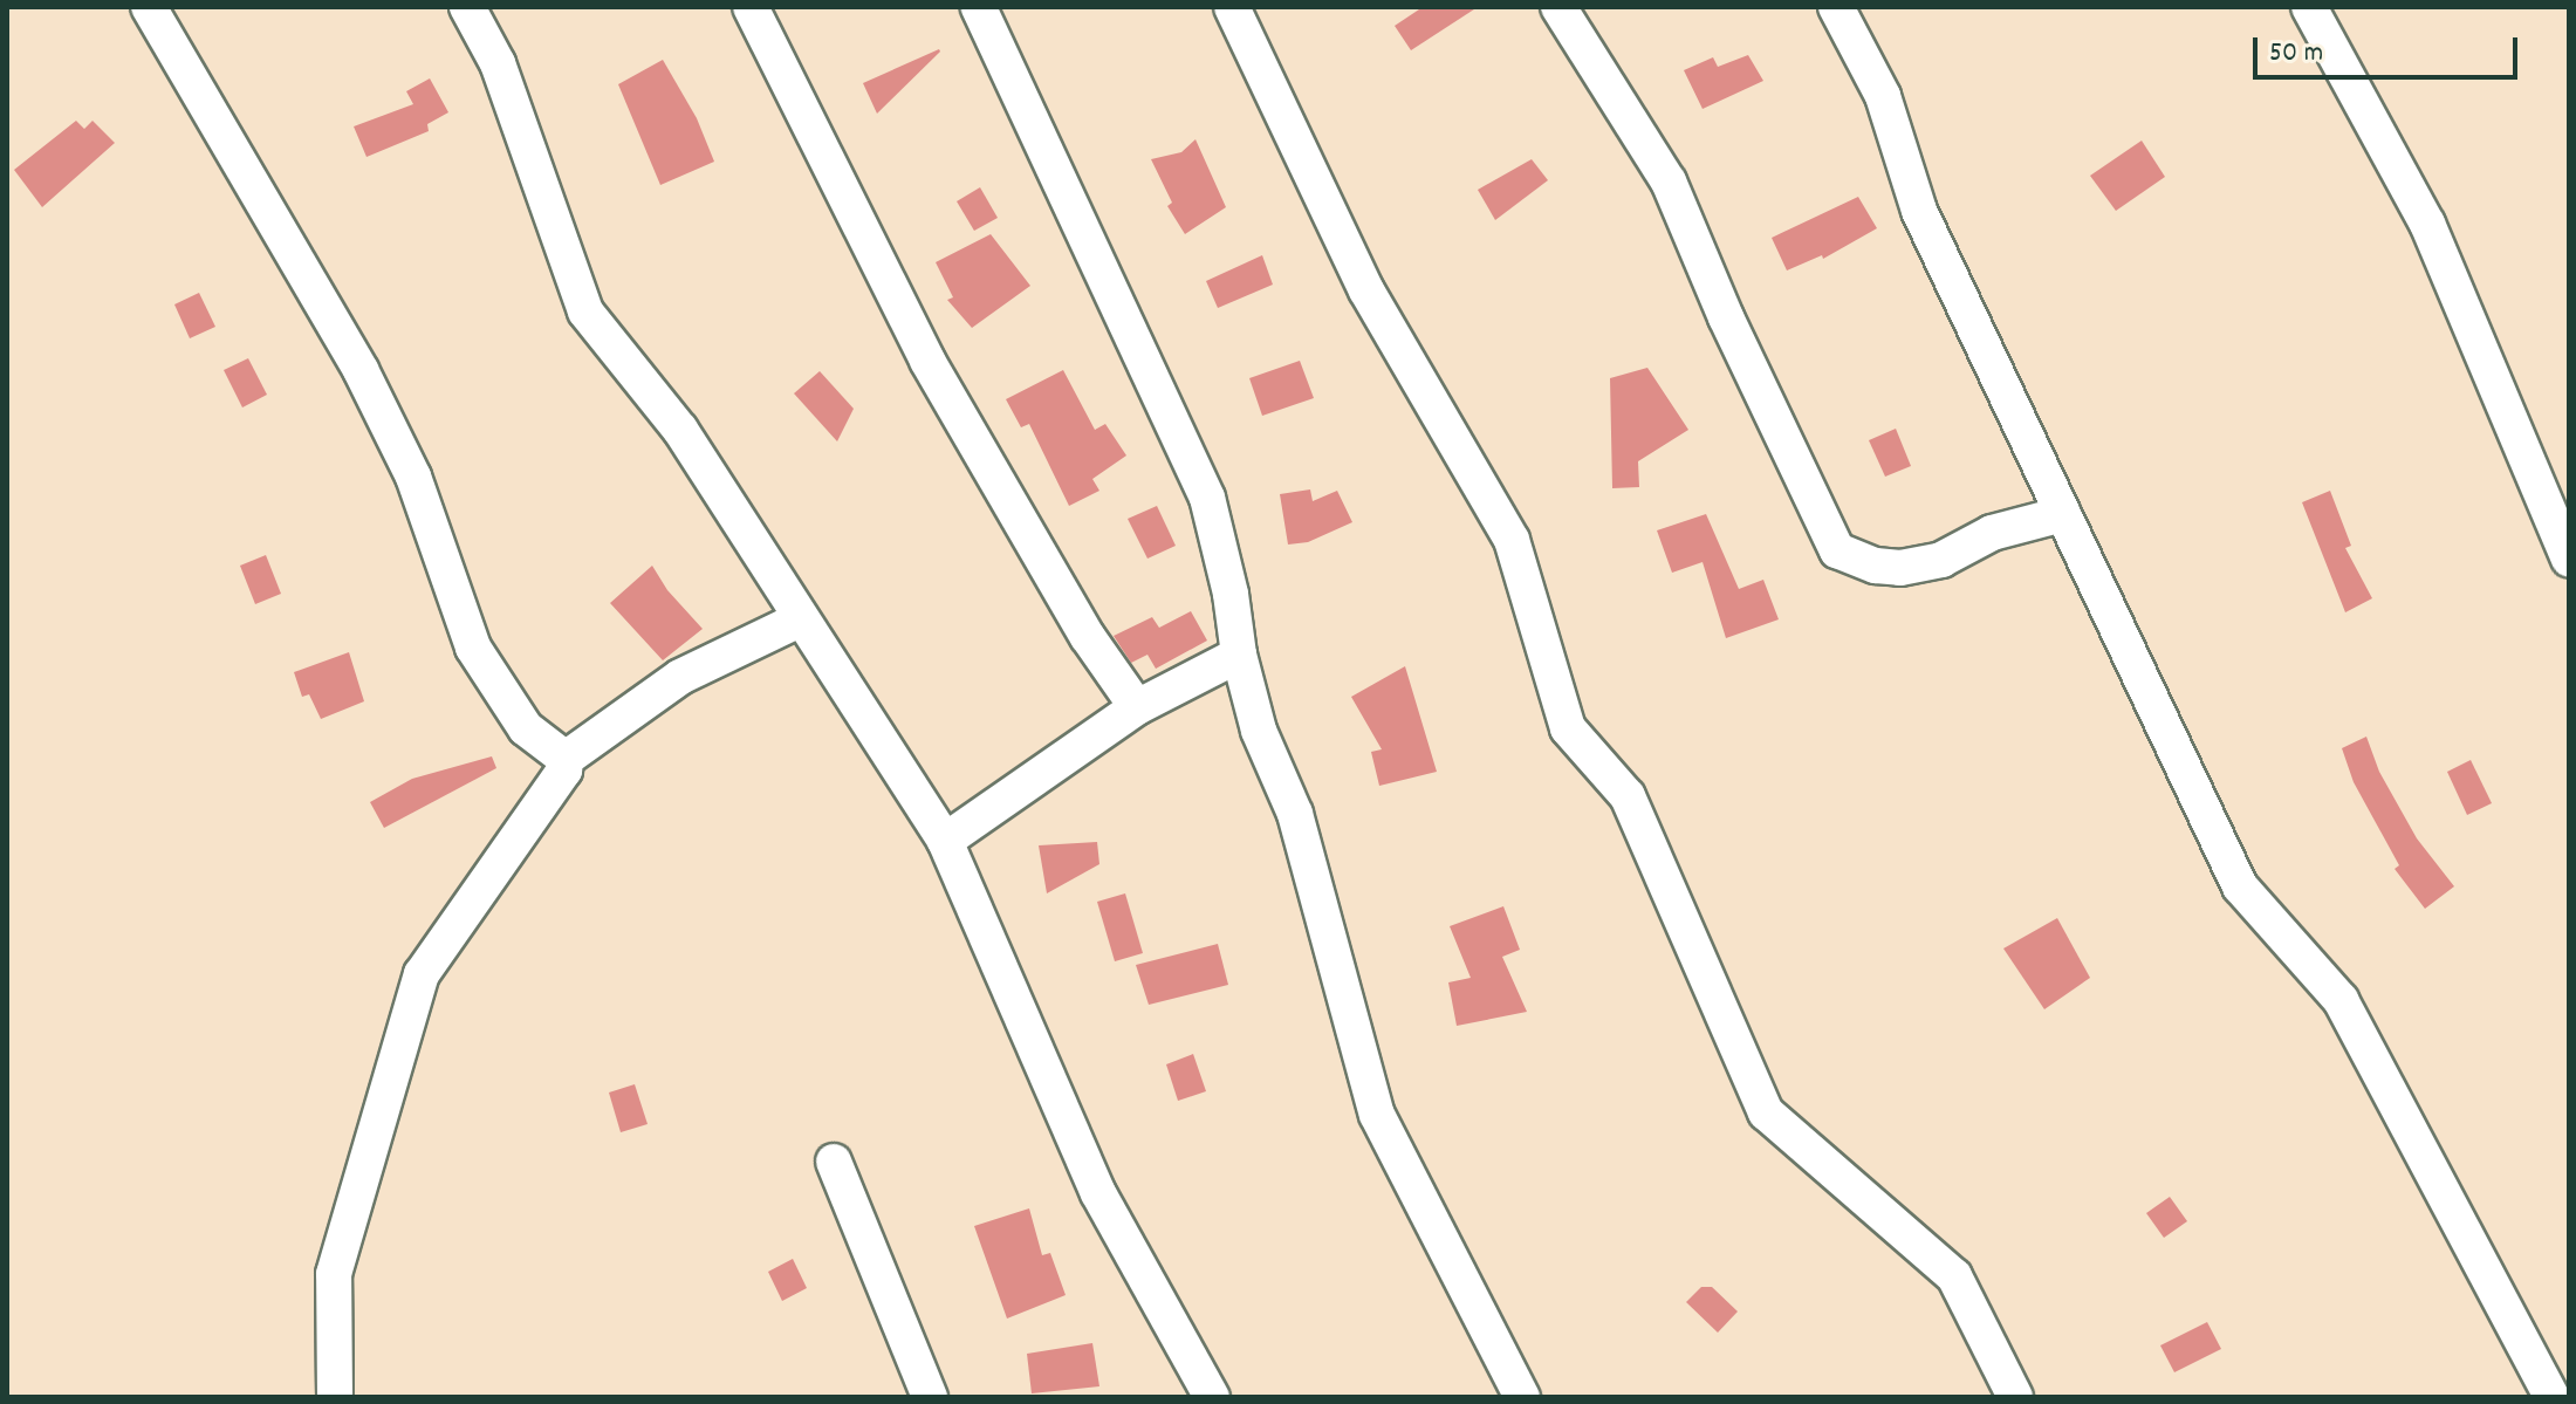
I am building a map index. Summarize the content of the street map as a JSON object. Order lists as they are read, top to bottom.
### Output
{
  "scale_bar": "50 m"
}
